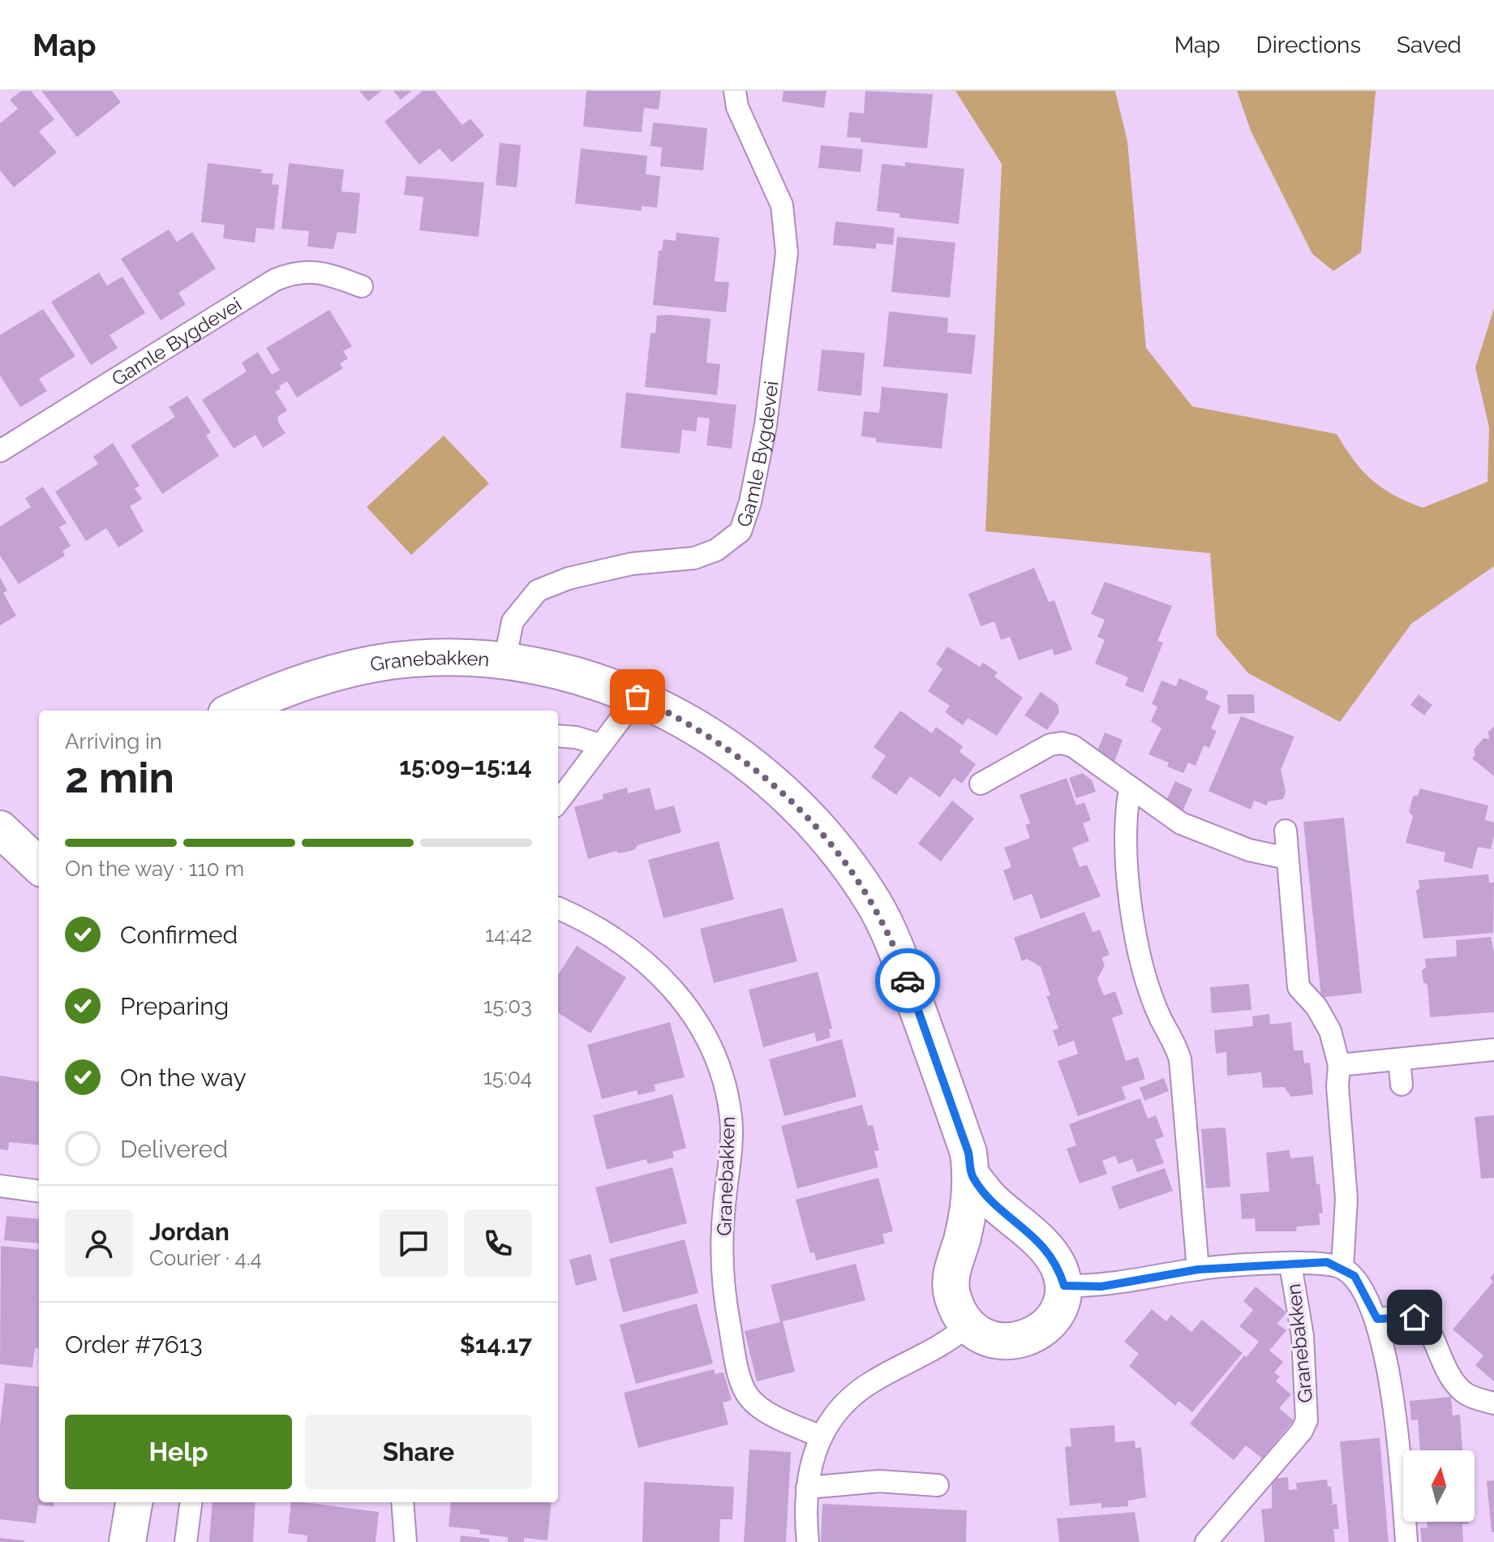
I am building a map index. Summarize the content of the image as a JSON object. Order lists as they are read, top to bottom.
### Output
{
  "streets": {
    "street": ["Granebakken"],
    "lane": ["Gamle Bygdevei"]
  },
  "crossings": [
    ["Gamle Bygdevei", "Granebakken"]
  ],
  "north": "top",
  "page": {
    "header": "Map",
    "nav": ["Map", "Directions", "Saved"],
    "heading": ["2 min", "Arriving in", "15:09–15:14"],
    "panel": [
      "Jordan",
      "Courier · 4.4",
      "Order #7613",
      "$14.17"
    ],
    "bar": "On the way · 110 m",
    "list": [
      ["Confirmed", "14:42"],
      ["Preparing", "15:03"],
      ["On the way", "15:04"],
      "Delivered"
    ],
    "buttons": ["Help", "Share"]
  }
}
